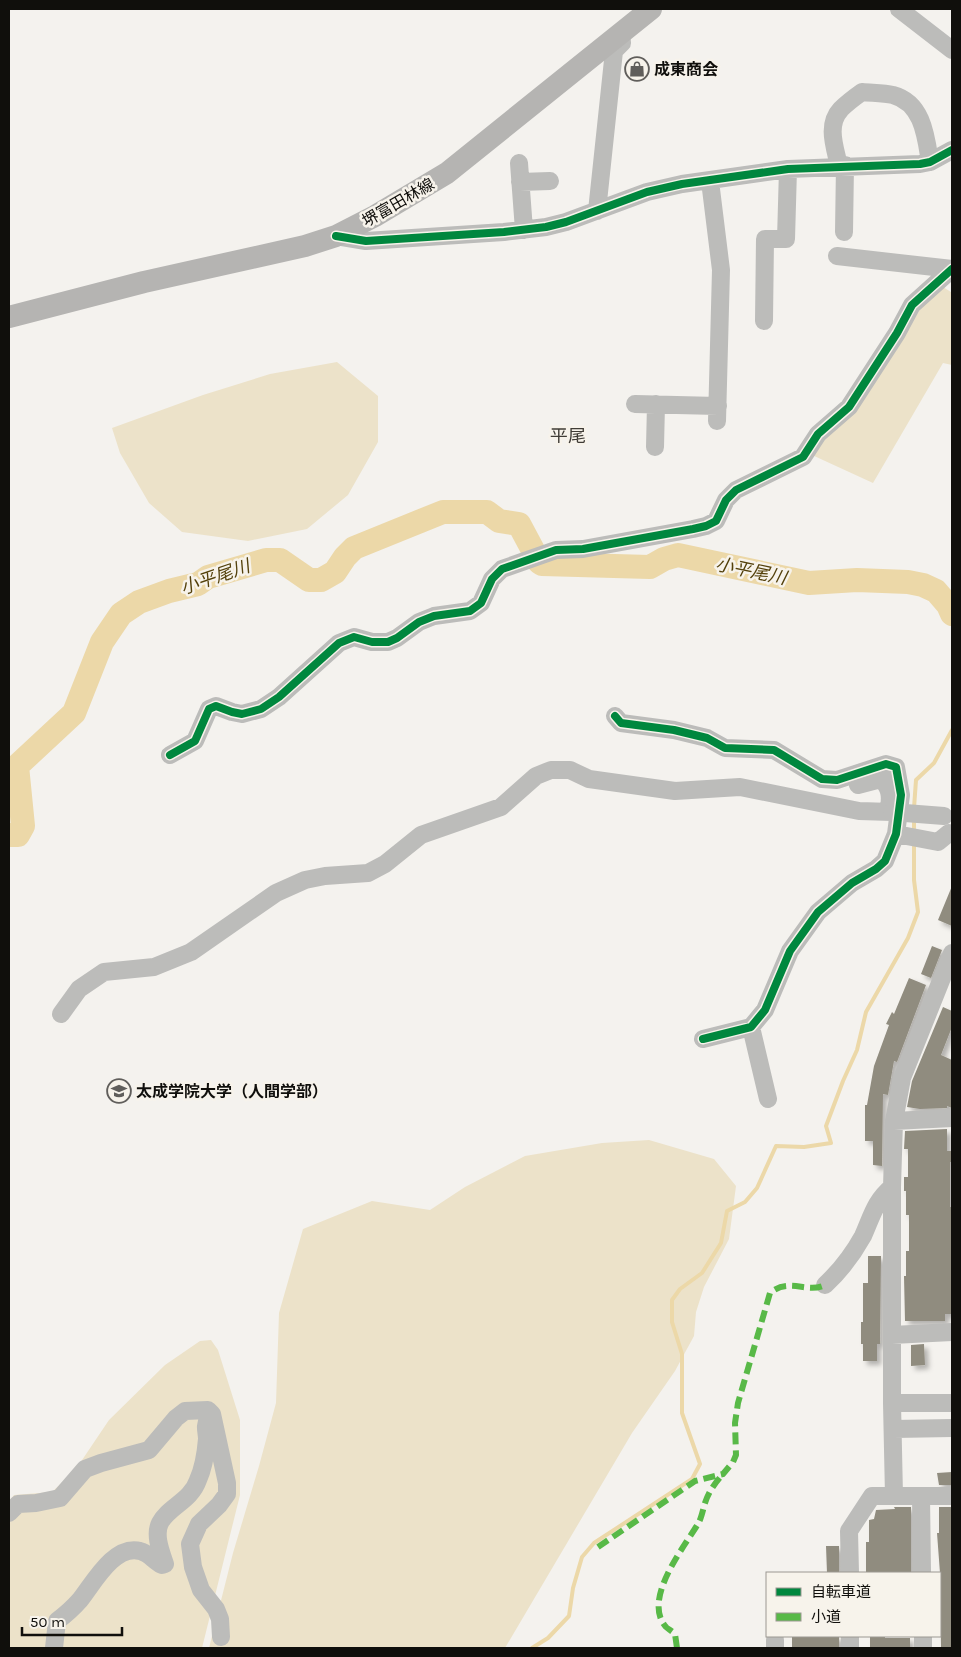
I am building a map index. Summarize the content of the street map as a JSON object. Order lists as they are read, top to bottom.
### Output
{
  "streets": {
    "main road": ["堺富田林線"]
  },
  "districts": ["平尾"],
  "water": ["小平尾川"],
  "places": {
    "shop": ["成東商会"],
    "school or university": ["太成学院大学（人間学部）"]
  },
  "legend": ["自転車道", "小道"],
  "scale_bar": "50 m"
}
